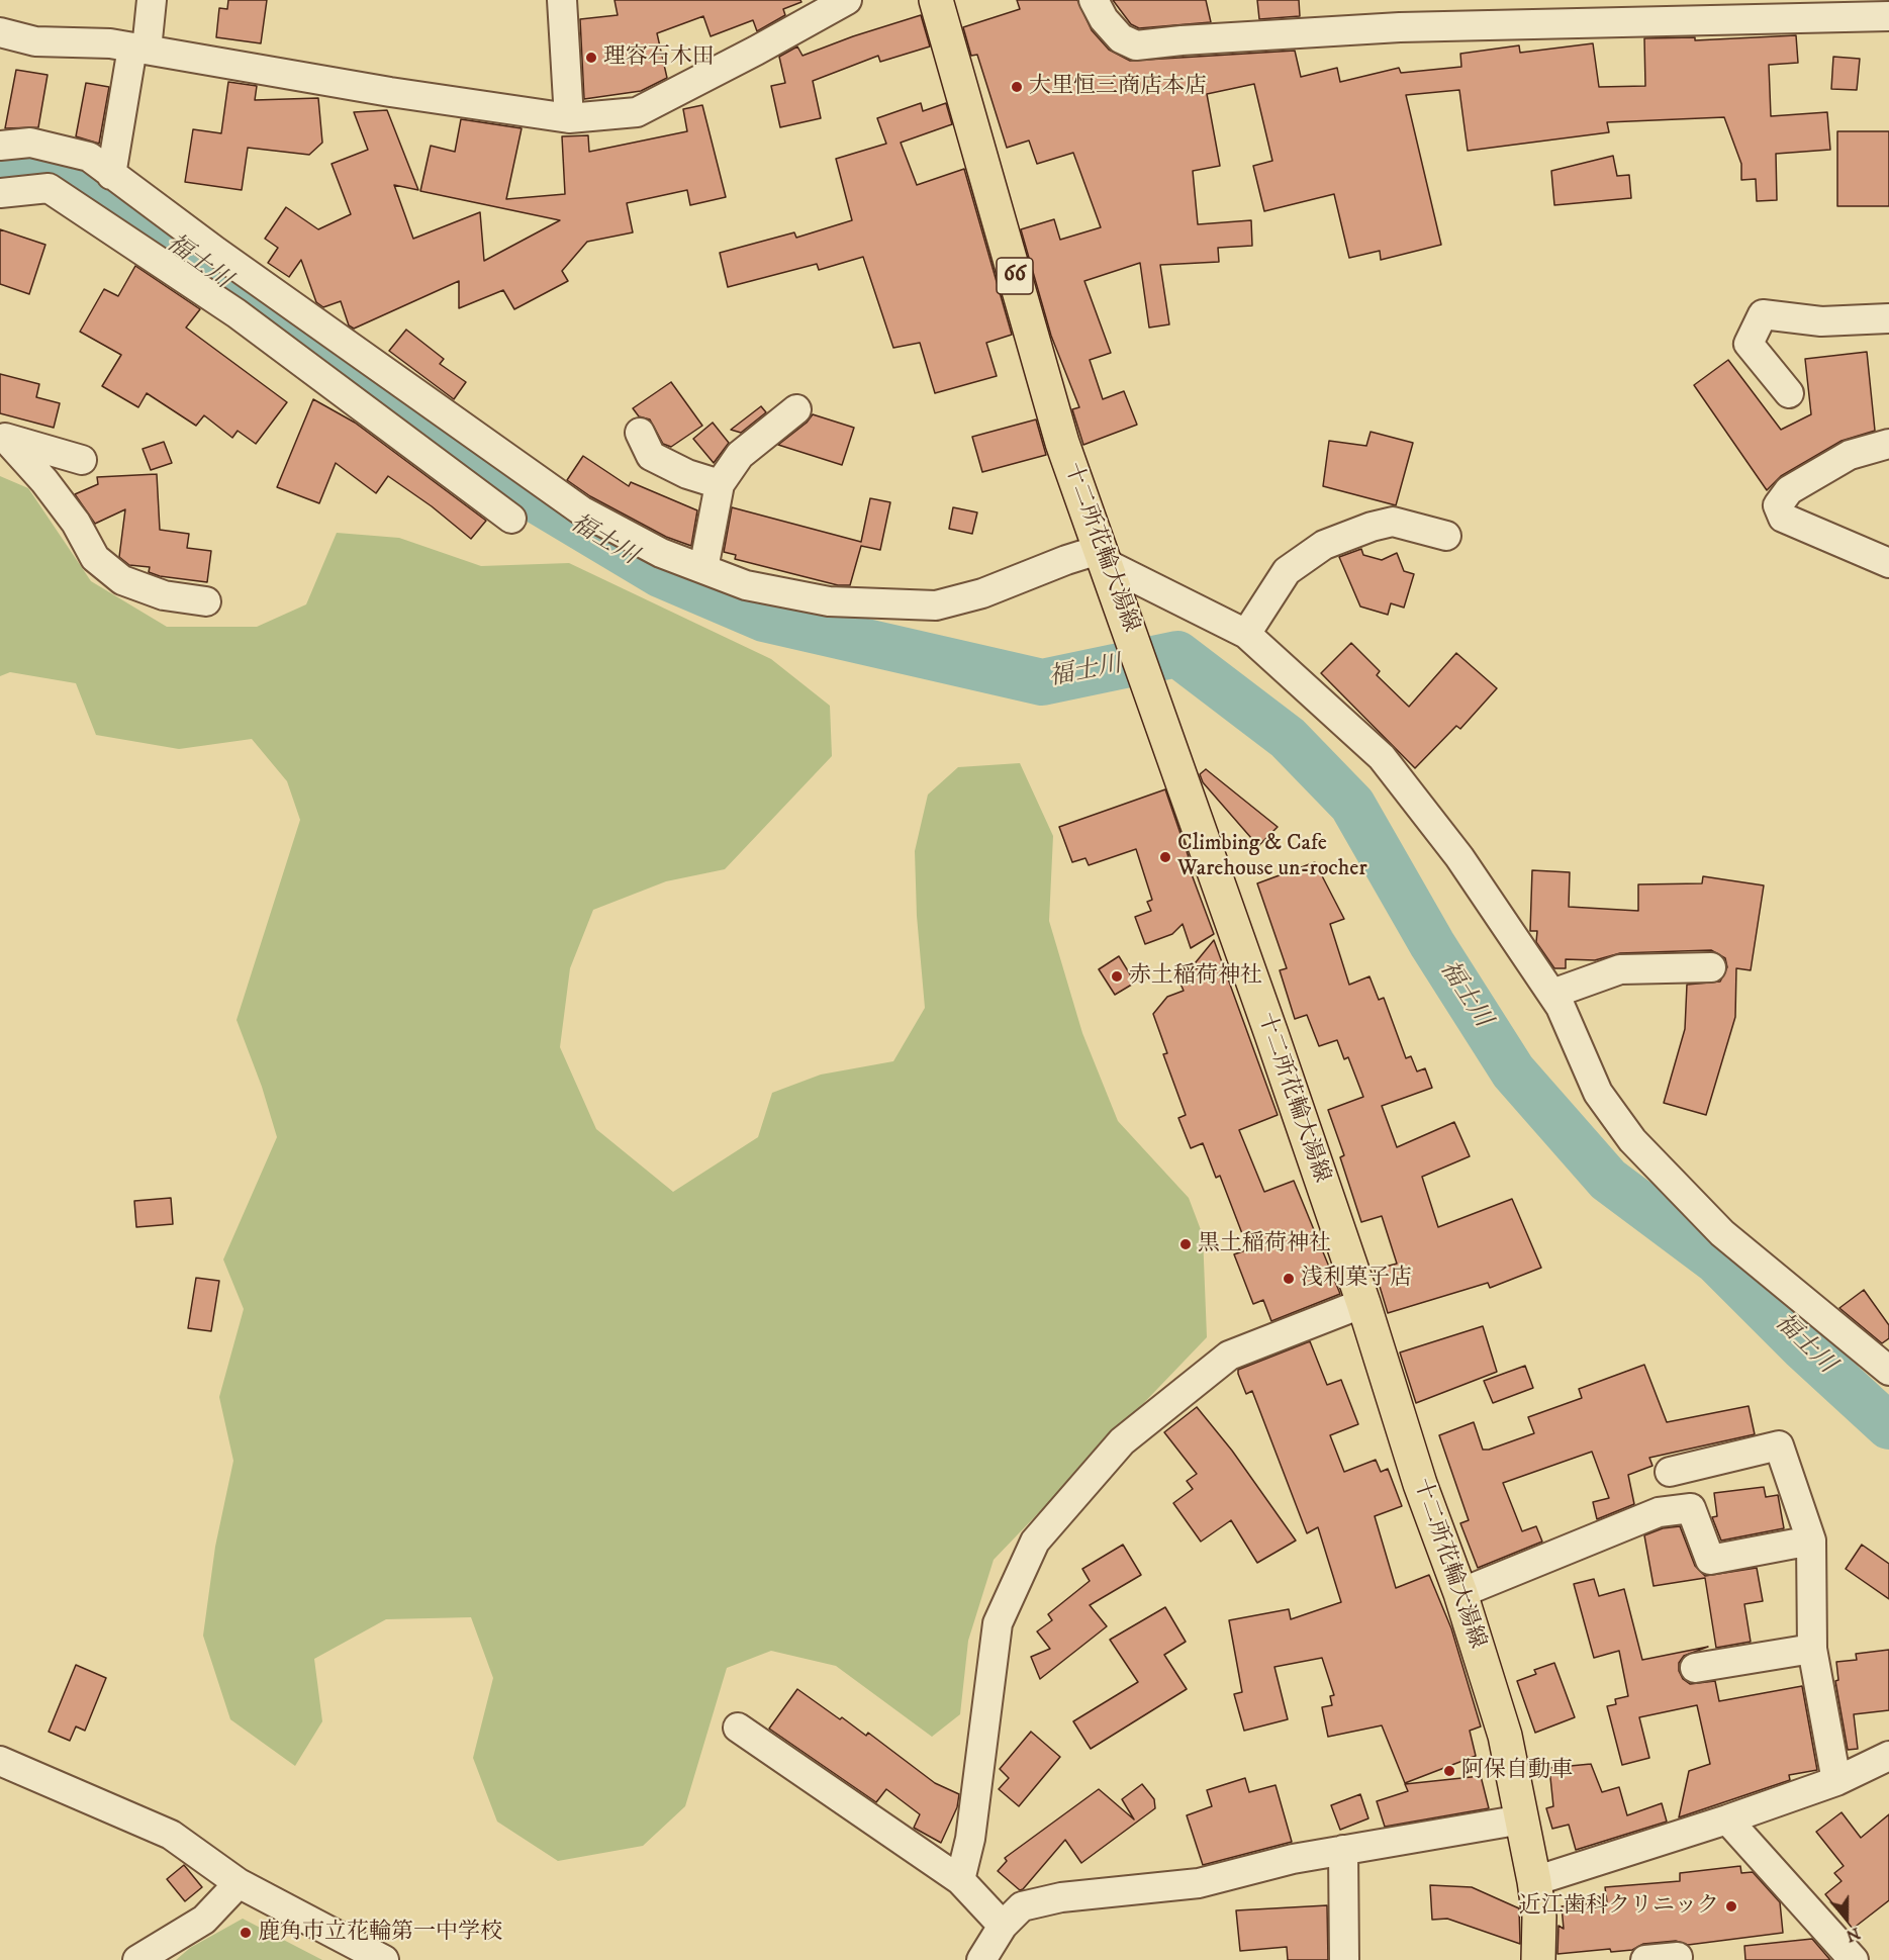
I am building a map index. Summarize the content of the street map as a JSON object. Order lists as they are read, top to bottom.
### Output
{
  "streets": {
    "main road": ["66", "十二所花輪大湯線"]
  },
  "water": ["福士川"],
  "places": [
    "理容石木田",
    "大里恒三商店本店",
    "Climbing & Cafe Warehouse un-rocher",
    "赤土稲荷神社",
    "黒土稲荷神社",
    "浅利菓子店",
    "阿保自動車",
    "近江歯科クリニック",
    "鹿角市立花輪第一中学校"
  ],
  "north": "bottom"
}
